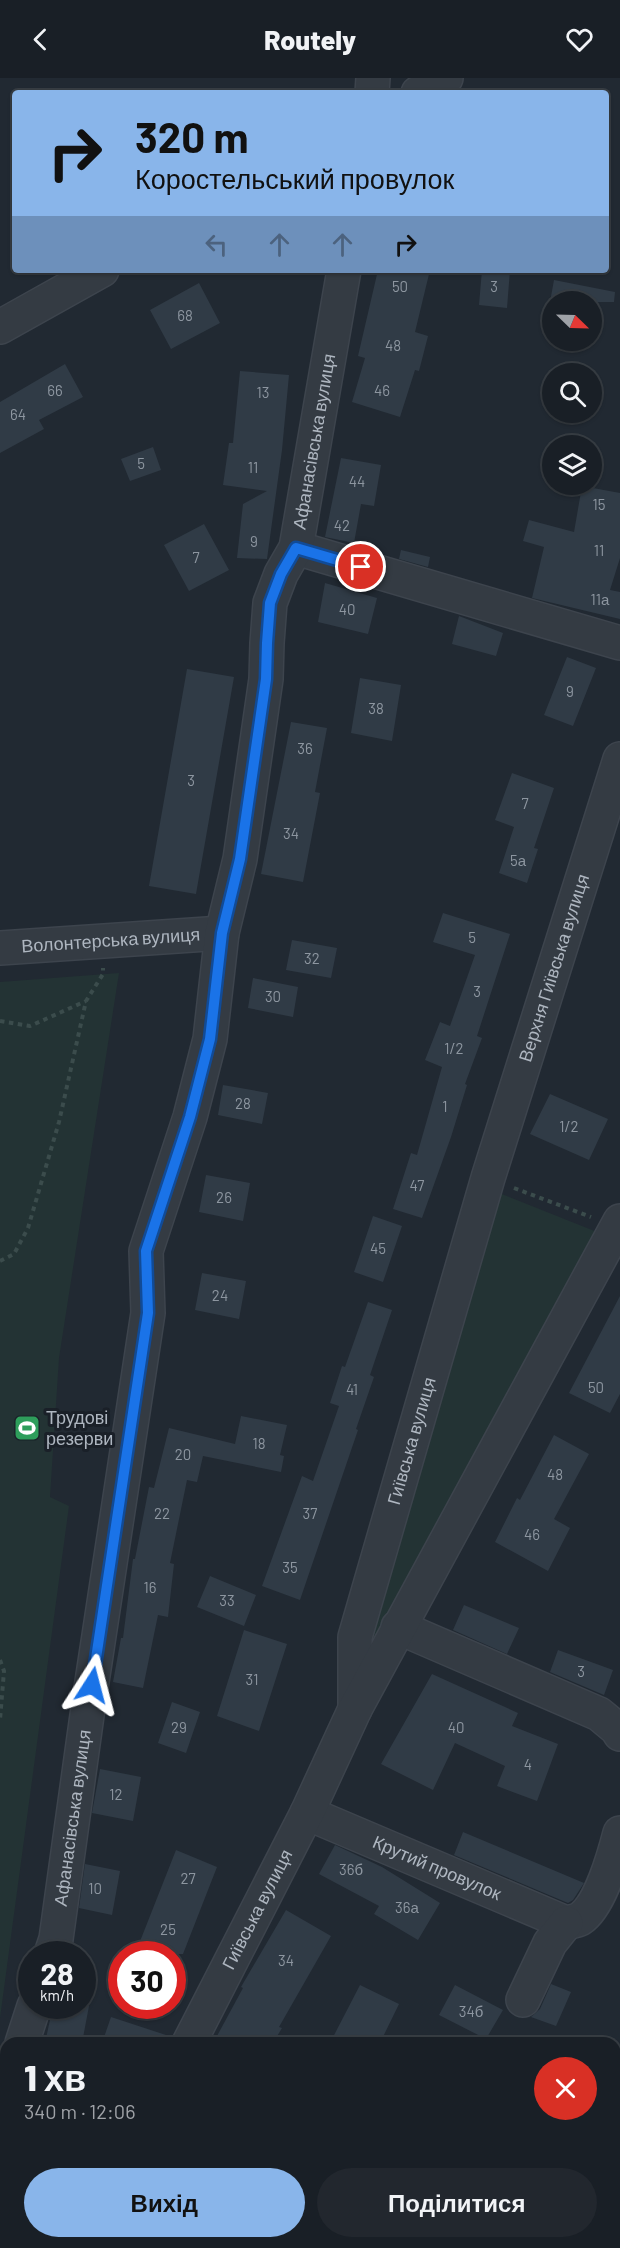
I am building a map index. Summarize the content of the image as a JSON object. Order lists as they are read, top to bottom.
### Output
{
  "streets": {
    "street": [
      "Афанасівська вулиця",
      "Волонтерська вулиця",
      "Верхня Гиївська вулиця",
      "Гиївська вулиця",
      "Крутий провулок"
    ]
  },
  "crossings": [
    ["Афанасівська вулиця", "Волонтерська вулиця"],
    ["Верхня Гиївська вулиця", "Гиївська вулиця"],
    ["Гиївська вулиця", "Крутий провулок"]
  ],
  "places": {
    "sports": ["Трудові резерви"]
  },
  "house_numbers": [
    "50",
    "3",
    "68",
    "48",
    "66",
    "46",
    "13",
    "64",
    "5",
    "11",
    "44",
    "15",
    "42",
    "9",
    "11",
    "7",
    "11а",
    "40",
    "9",
    "38",
    "36",
    "3",
    "7",
    "34",
    "5а",
    "5",
    "32",
    "3",
    "30",
    "1/2",
    "28",
    "1",
    "1/2",
    "47",
    "26",
    "45",
    "24",
    "50",
    "41",
    "18",
    "20",
    "48",
    "22",
    "37",
    "46",
    "35",
    "16",
    "33",
    "3",
    "31",
    "29",
    "40",
    "4",
    "12",
    "36б",
    "27",
    "10",
    "36а",
    "25",
    "34",
    "34б"
  ],
  "north": "bottom right",
  "page": {
    "header": "Routely",
    "turn": ["320 m", "Коростельський провулок"],
    "speed": "28 km/h",
    "limit": "30",
    "heading": ["1 хв", "340 m · 12:06"],
    "buttons": ["Вихід", "Поділитися"]
  }
}
